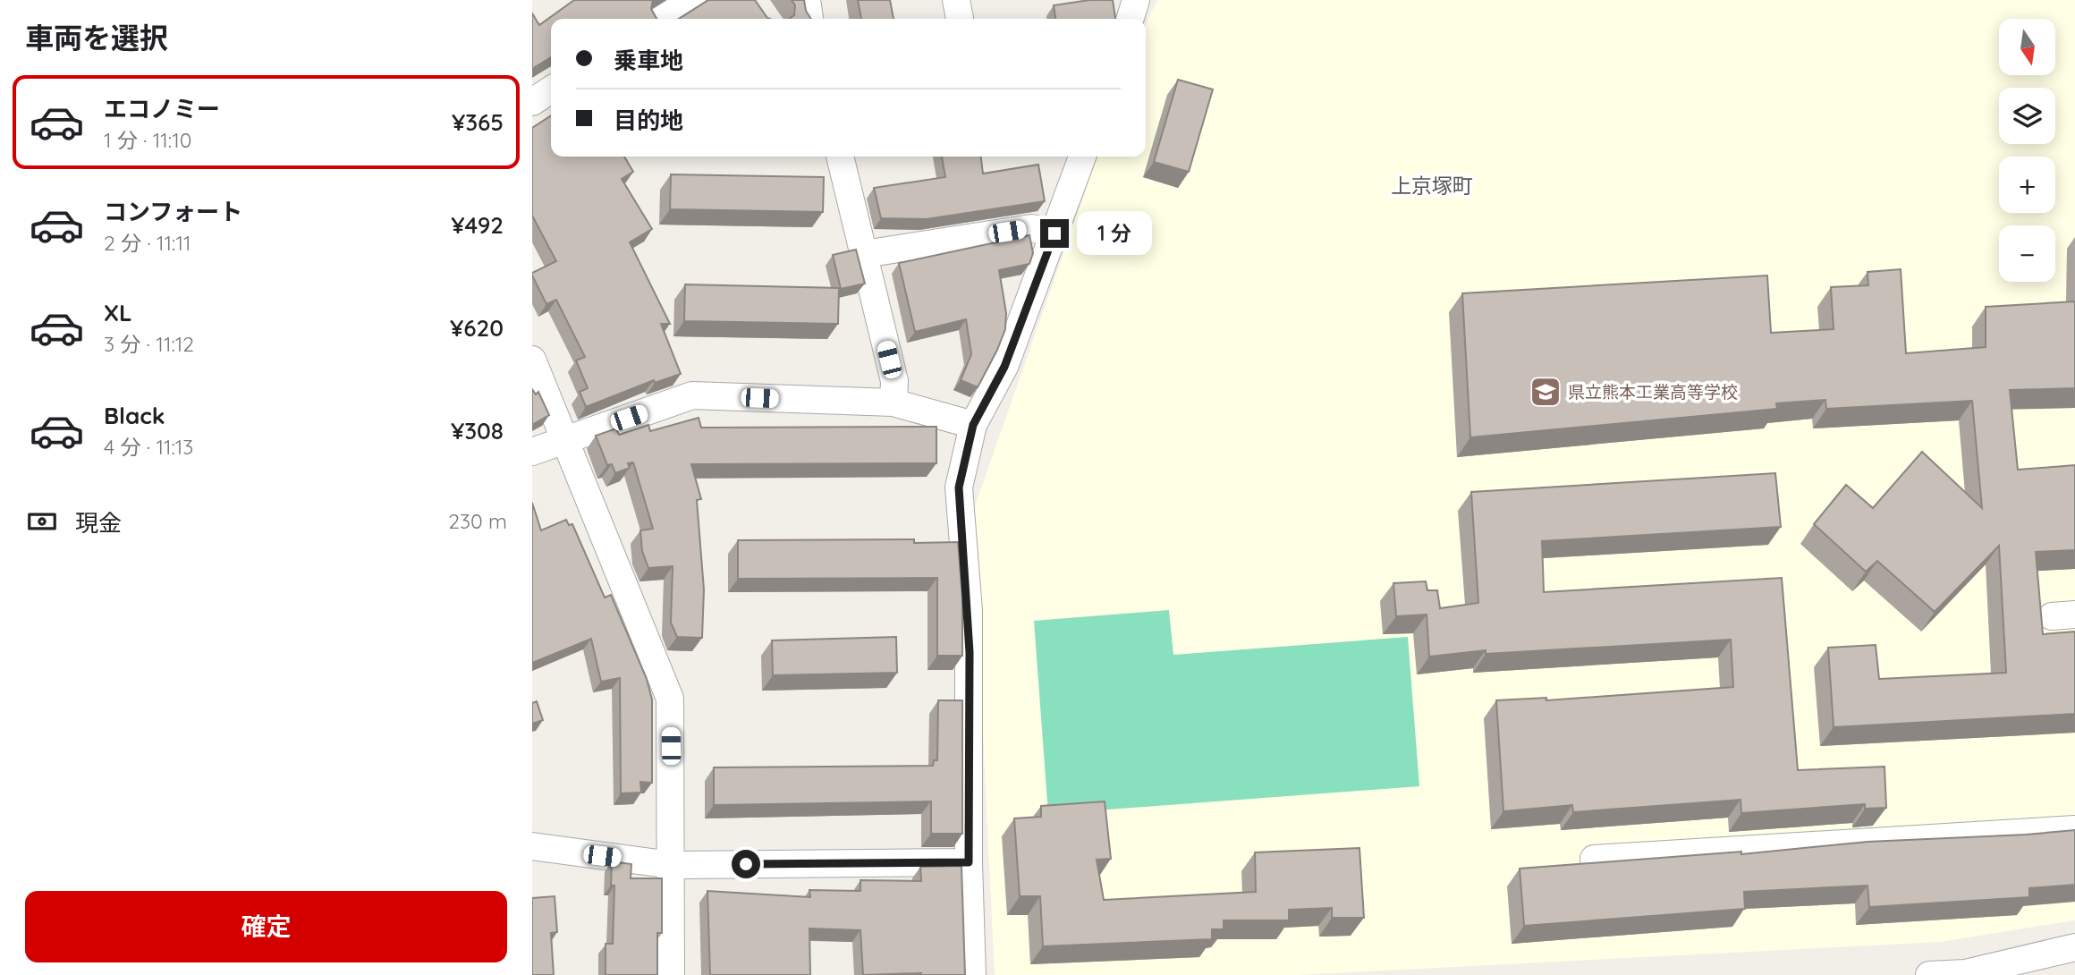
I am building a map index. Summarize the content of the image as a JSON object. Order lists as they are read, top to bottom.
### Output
{
  "districts": ["上京塚町"],
  "places": {
    "school or university": ["県立熊本工業高等学校"]
  },
  "north": "bottom",
  "page": {
    "heading": "車両を選択",
    "map_buttons": ["+", "−"],
    "banner": ["乗車地", "目的地"],
    "list": [
      {
        "name": "エコノミー",
        "note": "1 分 · 11:10",
        "value": "¥365"
      },
      {
        "name": "コンフォート",
        "note": "2 分 · 11:11",
        "value": "¥492"
      },
      {
        "name": "XL",
        "note": "3 分 · 11:12",
        "value": "¥620"
      },
      {
        "name": "Black",
        "note": "4 分 · 11:13",
        "value": "¥308"
      }
    ],
    "bubble": "1 分",
    "pay": ["現金", "230 m"],
    "buttons": "確定"
  }
}
